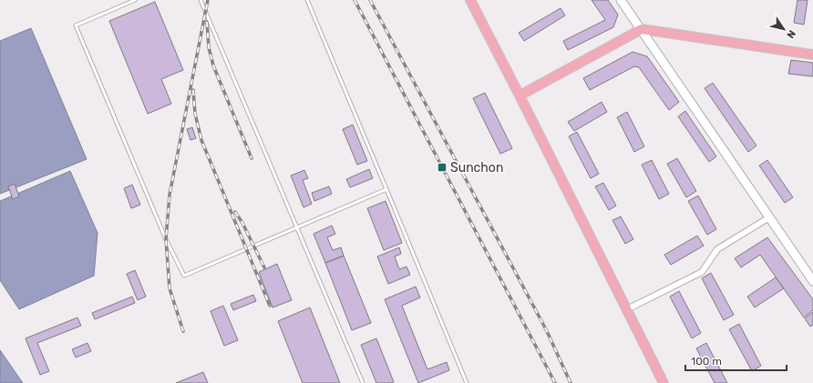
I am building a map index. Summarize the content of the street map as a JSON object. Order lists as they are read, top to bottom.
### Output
{
  "places": {
    "transit": ["Sunchon"]
  },
  "scale_bar": "100 m",
  "north": "bottom right"
}
